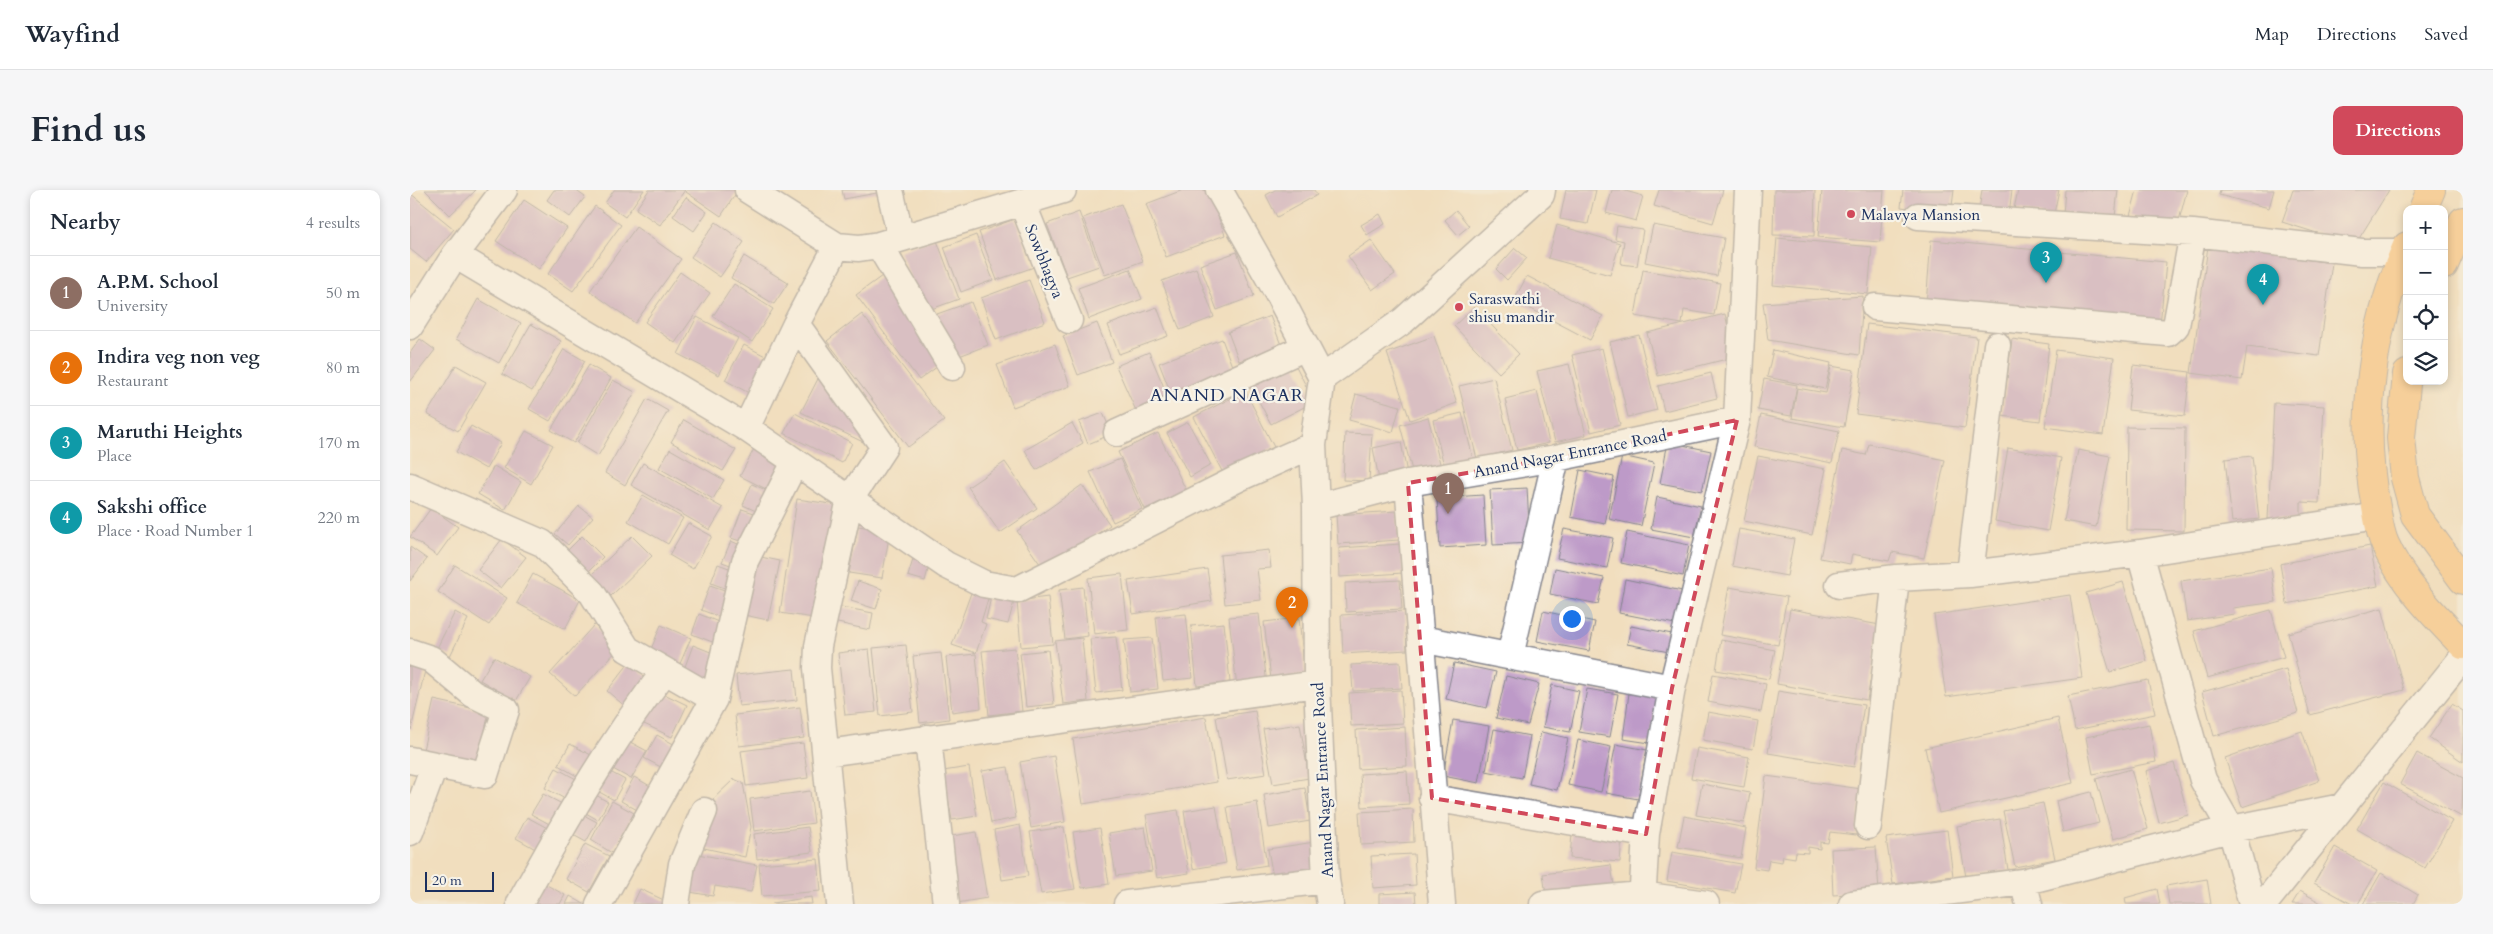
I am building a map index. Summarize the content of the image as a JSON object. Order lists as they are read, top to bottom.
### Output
{
  "streets": {
    "street": ["Sowbhagya", "Anand Nagar Entrance Road"]
  },
  "districts": ["ANAND NAGAR"],
  "places": ["Malavya Mansion", "Saraswathi shisu mandir"],
  "scale_bar": "20 m",
  "page": {
    "header": "Wayfind",
    "nav": ["Map", "Directions", "Saved"],
    "title": "Find us",
    "buttons": "Directions",
    "heading": ["Nearby", "4 results"],
    "map_buttons": ["+", "−"],
    "pins": [
      "3",
      "4",
      "1",
      "2"
    ],
    "list": [
      {
        "mark": "1",
        "name": "A.P.M. School",
        "note": "University",
        "value": "50 m"
      },
      {
        "mark": "2",
        "name": "Indira veg non veg",
        "note": "Restaurant",
        "value": "80 m"
      },
      {
        "mark": "3",
        "name": "Maruthi Heights",
        "note": "Place",
        "value": "170 m"
      },
      {
        "mark": "4",
        "name": "Sakshi office",
        "note": "Place · Road Number 1",
        "value": "220 m"
      }
    ],
    "scale": "20 m"
  }
}
